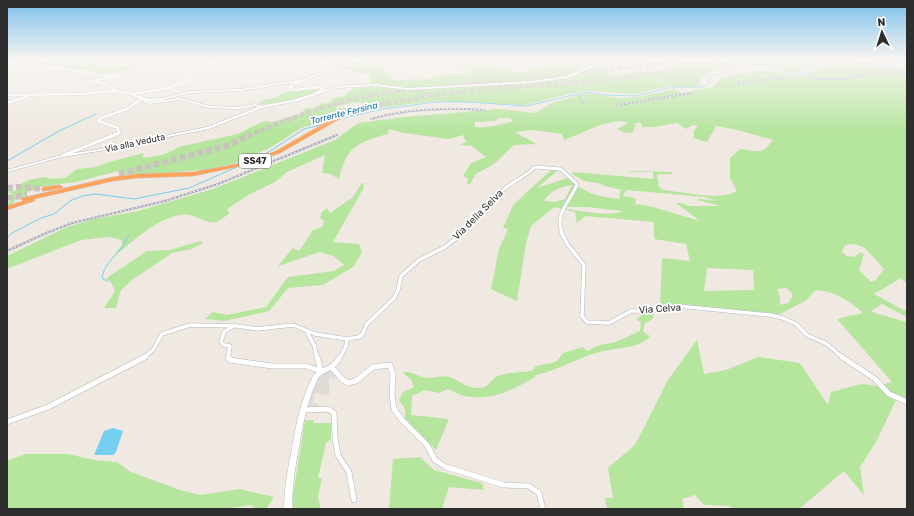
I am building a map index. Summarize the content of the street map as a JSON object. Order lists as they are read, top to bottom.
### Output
{
  "streets": {
    "highway": ["SS47"],
    "street": ["Via alla Veduta", "Via della Selva", "Via Celva"]
  },
  "crossings": [
    ["Via della Selva", "Via Celva"]
  ],
  "water": ["Torrente Fersina"],
  "north": "top"
}
